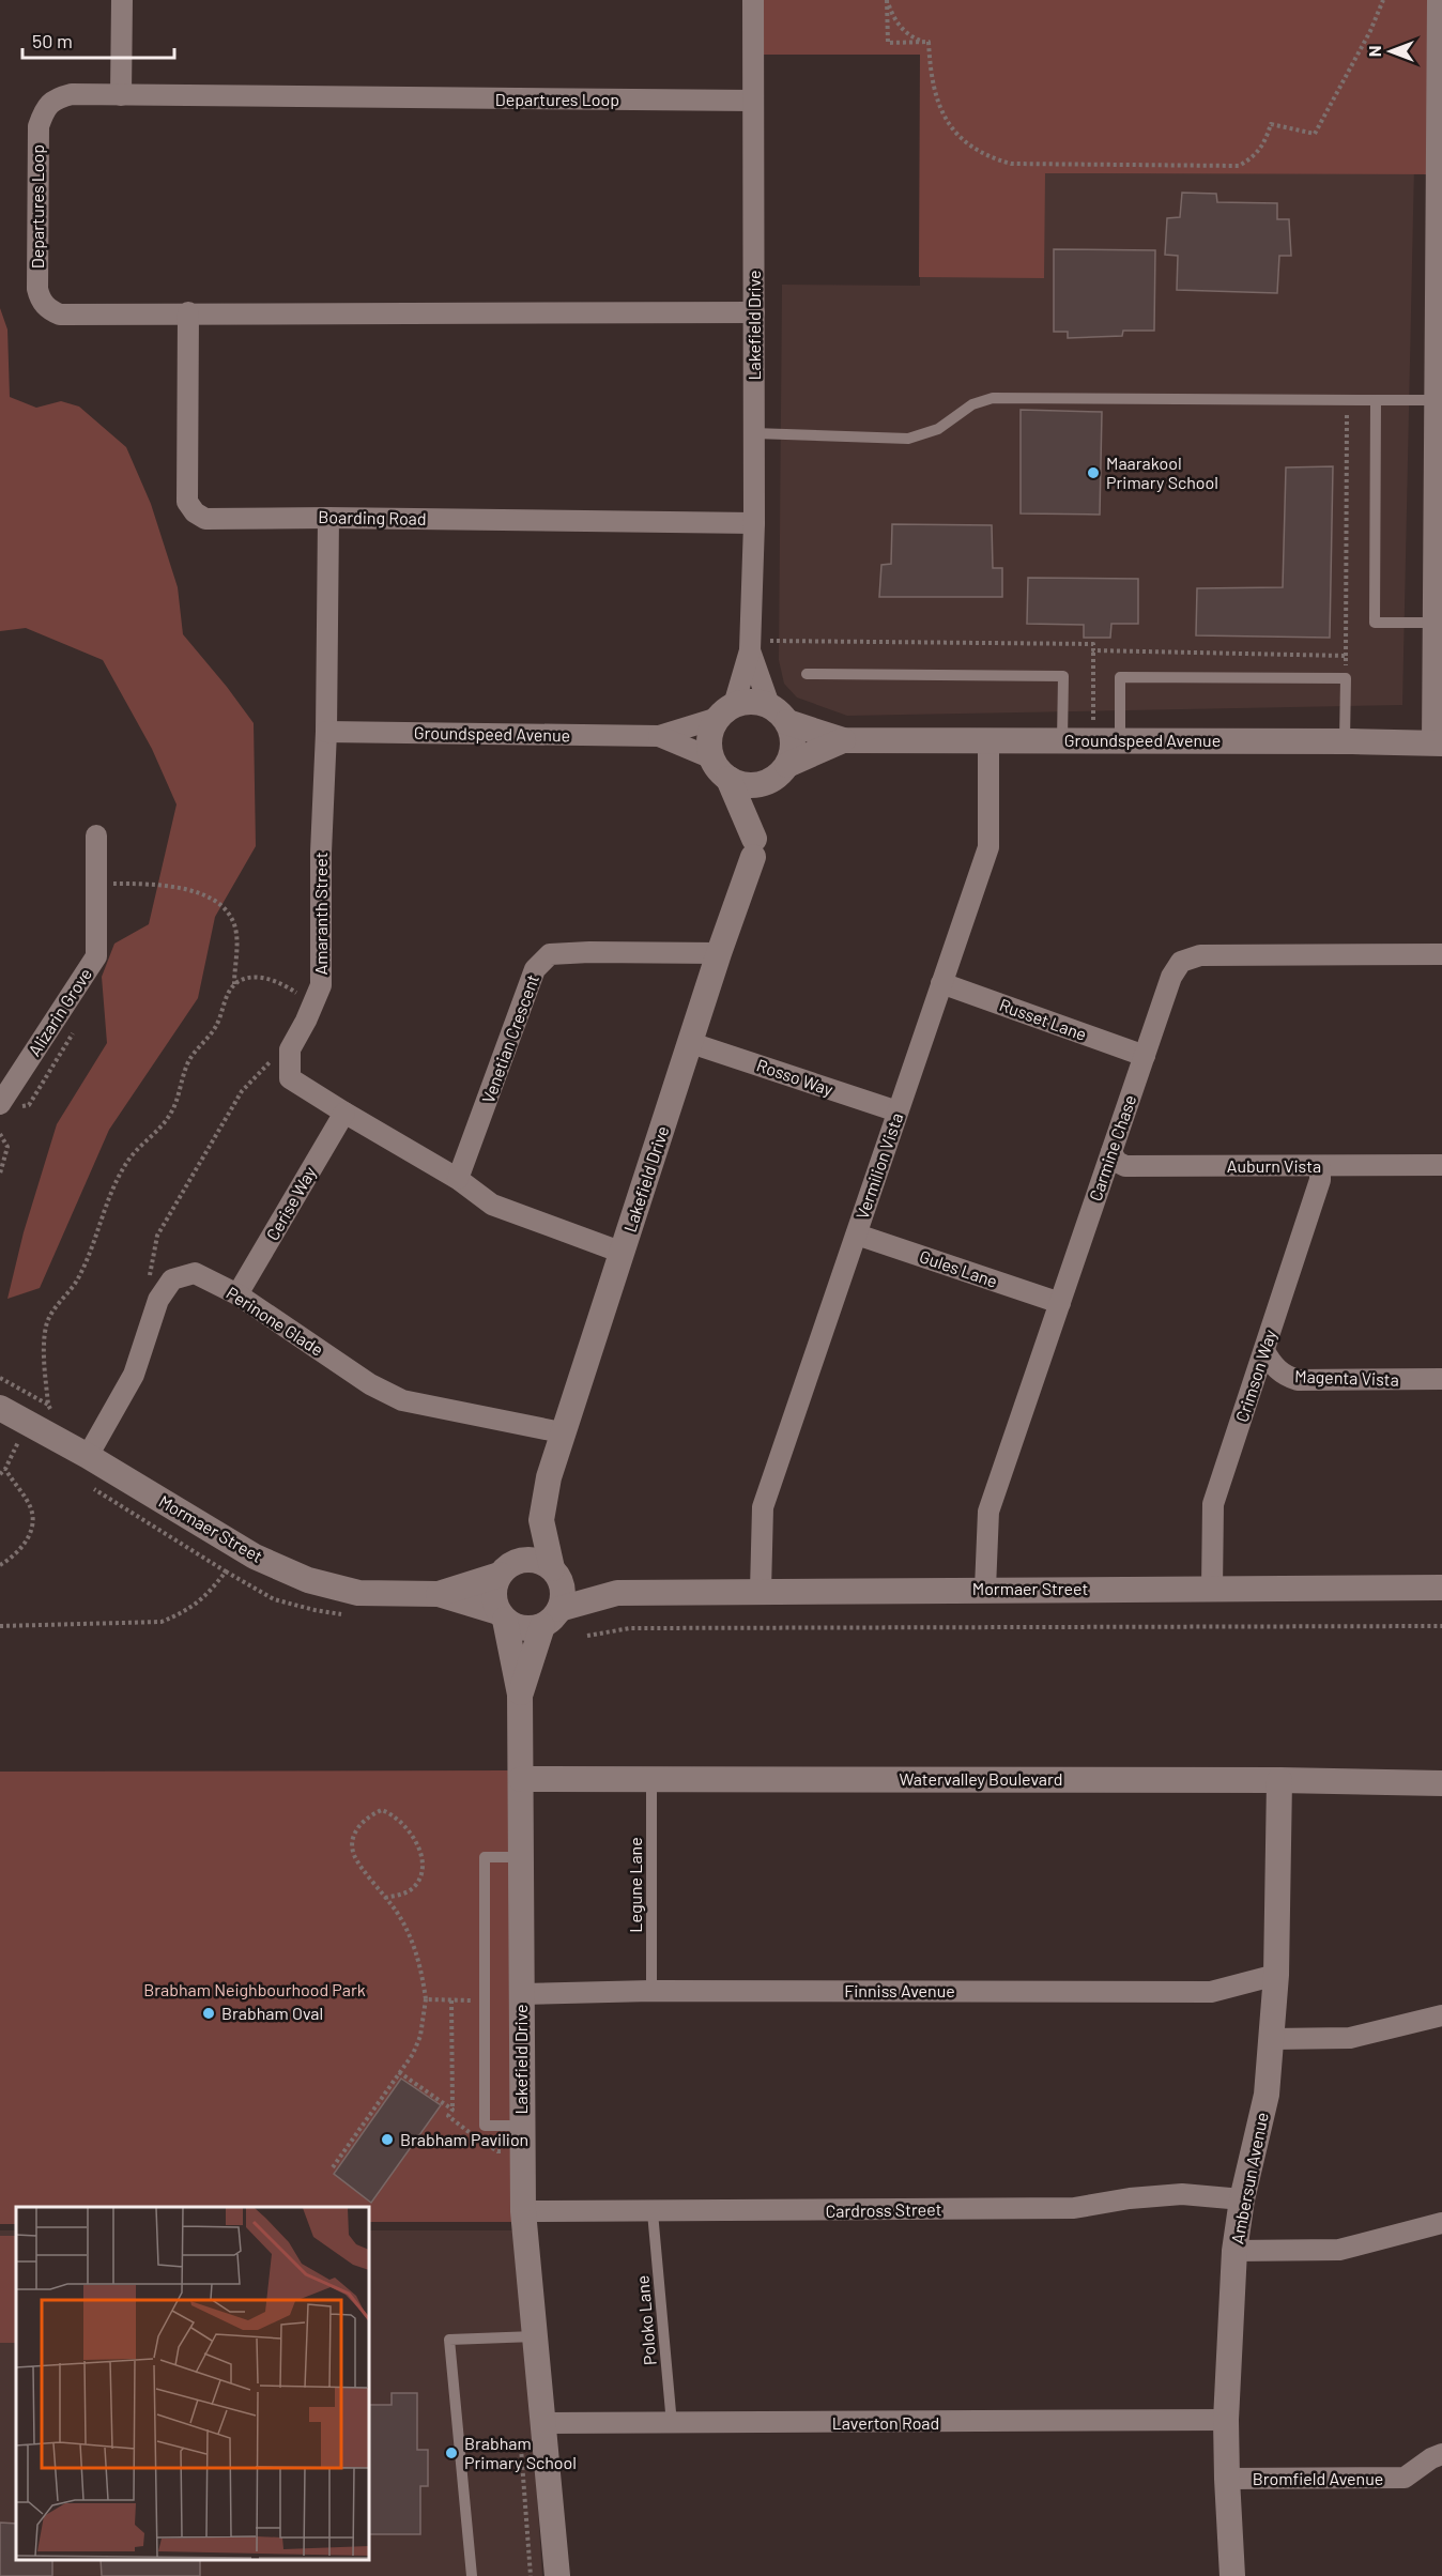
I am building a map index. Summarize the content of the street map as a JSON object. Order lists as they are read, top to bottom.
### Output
{
  "streets": {
    "street": [
      "Departures Loop",
      "Lakefield Drive",
      "Boarding Road",
      "Groundspeed Avenue",
      "Amaranth Street",
      "Alizarin Grove",
      "Russet Lane",
      "Venetian Crescent",
      "Rosso Way",
      "Carmine Chase",
      "Vermilion Vista",
      "Auburn Vista",
      "Cerise Way",
      "Gules Lane",
      "Perinone Glade",
      "Crimson Way",
      "Magenta Vista",
      "Mormaer Street",
      "Watervalley Boulevard",
      "Finniss Avenue",
      "Ambersun Avenue",
      "Cardross Street",
      "Laverton Road",
      "Bromfield Avenue"
    ],
    "lane": ["Legune Lane", "Poloko Lane"]
  },
  "crossings": [
    ["Departures Loop", "Lakefield Drive"],
    ["Departures Loop", "Boarding Road"],
    ["Lakefield Drive", "Boarding Road"],
    ["Lakefield Drive", "Groundspeed Avenue"],
    ["Lakefield Drive", "Amaranth Street"],
    ["Lakefield Drive", "Venetian Crescent"],
    ["Lakefield Drive", "Rosso Way"],
    ["Lakefield Drive", "Perinone Glade"],
    ["Lakefield Drive", "Mormaer Street"],
    ["Lakefield Drive", "Watervalley Boulevard"],
    ["Lakefield Drive", "Finniss Avenue"],
    ["Lakefield Drive", "Cardross Street"],
    ["Lakefield Drive", "Laverton Road"],
    ["Boarding Road", "Amaranth Street"],
    ["Groundspeed Avenue", "Amaranth Street"],
    ["Groundspeed Avenue", "Vermilion Vista"],
    ["Amaranth Street", "Venetian Crescent"],
    ["Amaranth Street", "Cerise Way"],
    ["Russet Lane", "Carmine Chase"],
    ["Russet Lane", "Vermilion Vista"],
    ["Rosso Way", "Vermilion Vista"],
    ["Carmine Chase", "Auburn Vista"],
    ["Carmine Chase", "Gules Lane"],
    ["Carmine Chase", "Mormaer Street"],
    ["Vermilion Vista", "Gules Lane"],
    ["Vermilion Vista", "Mormaer Street"],
    ["Auburn Vista", "Crimson Way"],
    ["Cerise Way", "Perinone Glade"],
    ["Perinone Glade", "Mormaer Street"],
    ["Crimson Way", "Magenta Vista"],
    ["Crimson Way", "Mormaer Street"],
    ["Watervalley Boulevard", "Legune Lane"],
    ["Watervalley Boulevard", "Ambersun Avenue"],
    ["Legune Lane", "Finniss Avenue"],
    ["Finniss Avenue", "Ambersun Avenue"],
    ["Ambersun Avenue", "Cardross Street"],
    ["Ambersun Avenue", "Laverton Road"],
    ["Ambersun Avenue", "Bromfield Avenue"],
    ["Cardross Street", "Poloko Lane"],
    ["Poloko Lane", "Laverton Road"]
  ],
  "parks": ["Brabham Neighbourhood Park"],
  "places": [
    "Maarakool Primary School",
    "Brabham Oval",
    "Brabham Pavilion",
    "Brabham Primary School"
  ],
  "scale_bar": "50 m",
  "north": "left"
}
